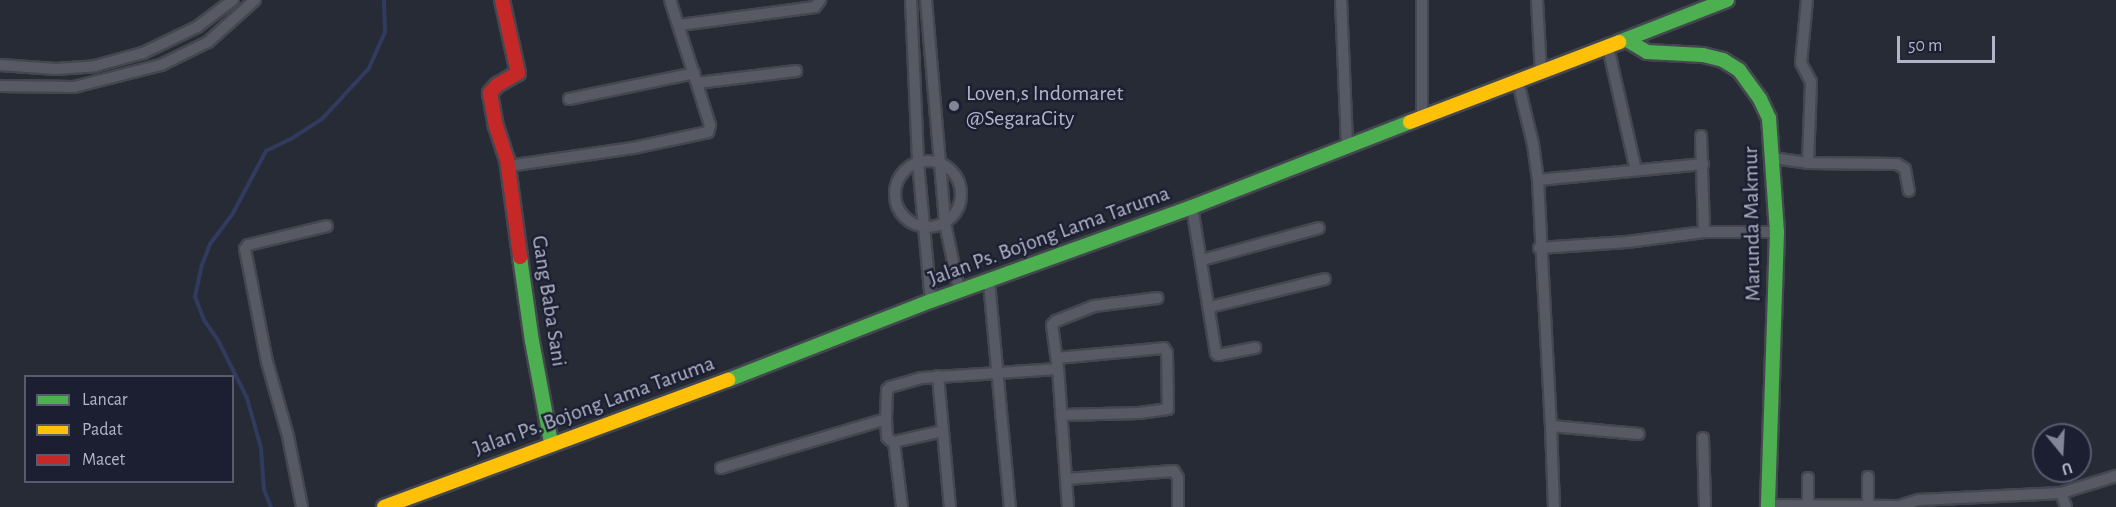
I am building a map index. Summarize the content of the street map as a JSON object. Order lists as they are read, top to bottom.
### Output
{
  "streets": {
    "main road": ["Marunda Makmur", "Jalan Ps. Bojong Lama Taruma", "Gang Baba Sani"]
  },
  "crossings": [
    ["Marunda Makmur", "Jalan Ps. Bojong Lama Taruma"],
    ["Jalan Ps. Bojong Lama Taruma", "Gang Baba Sani"]
  ],
  "places": ["Loven,s Indomaret @SegaraCity"],
  "legend": ["Lancar", "Padat", "Macet"],
  "scale_bar": "50 m",
  "north": "bottom"
}
